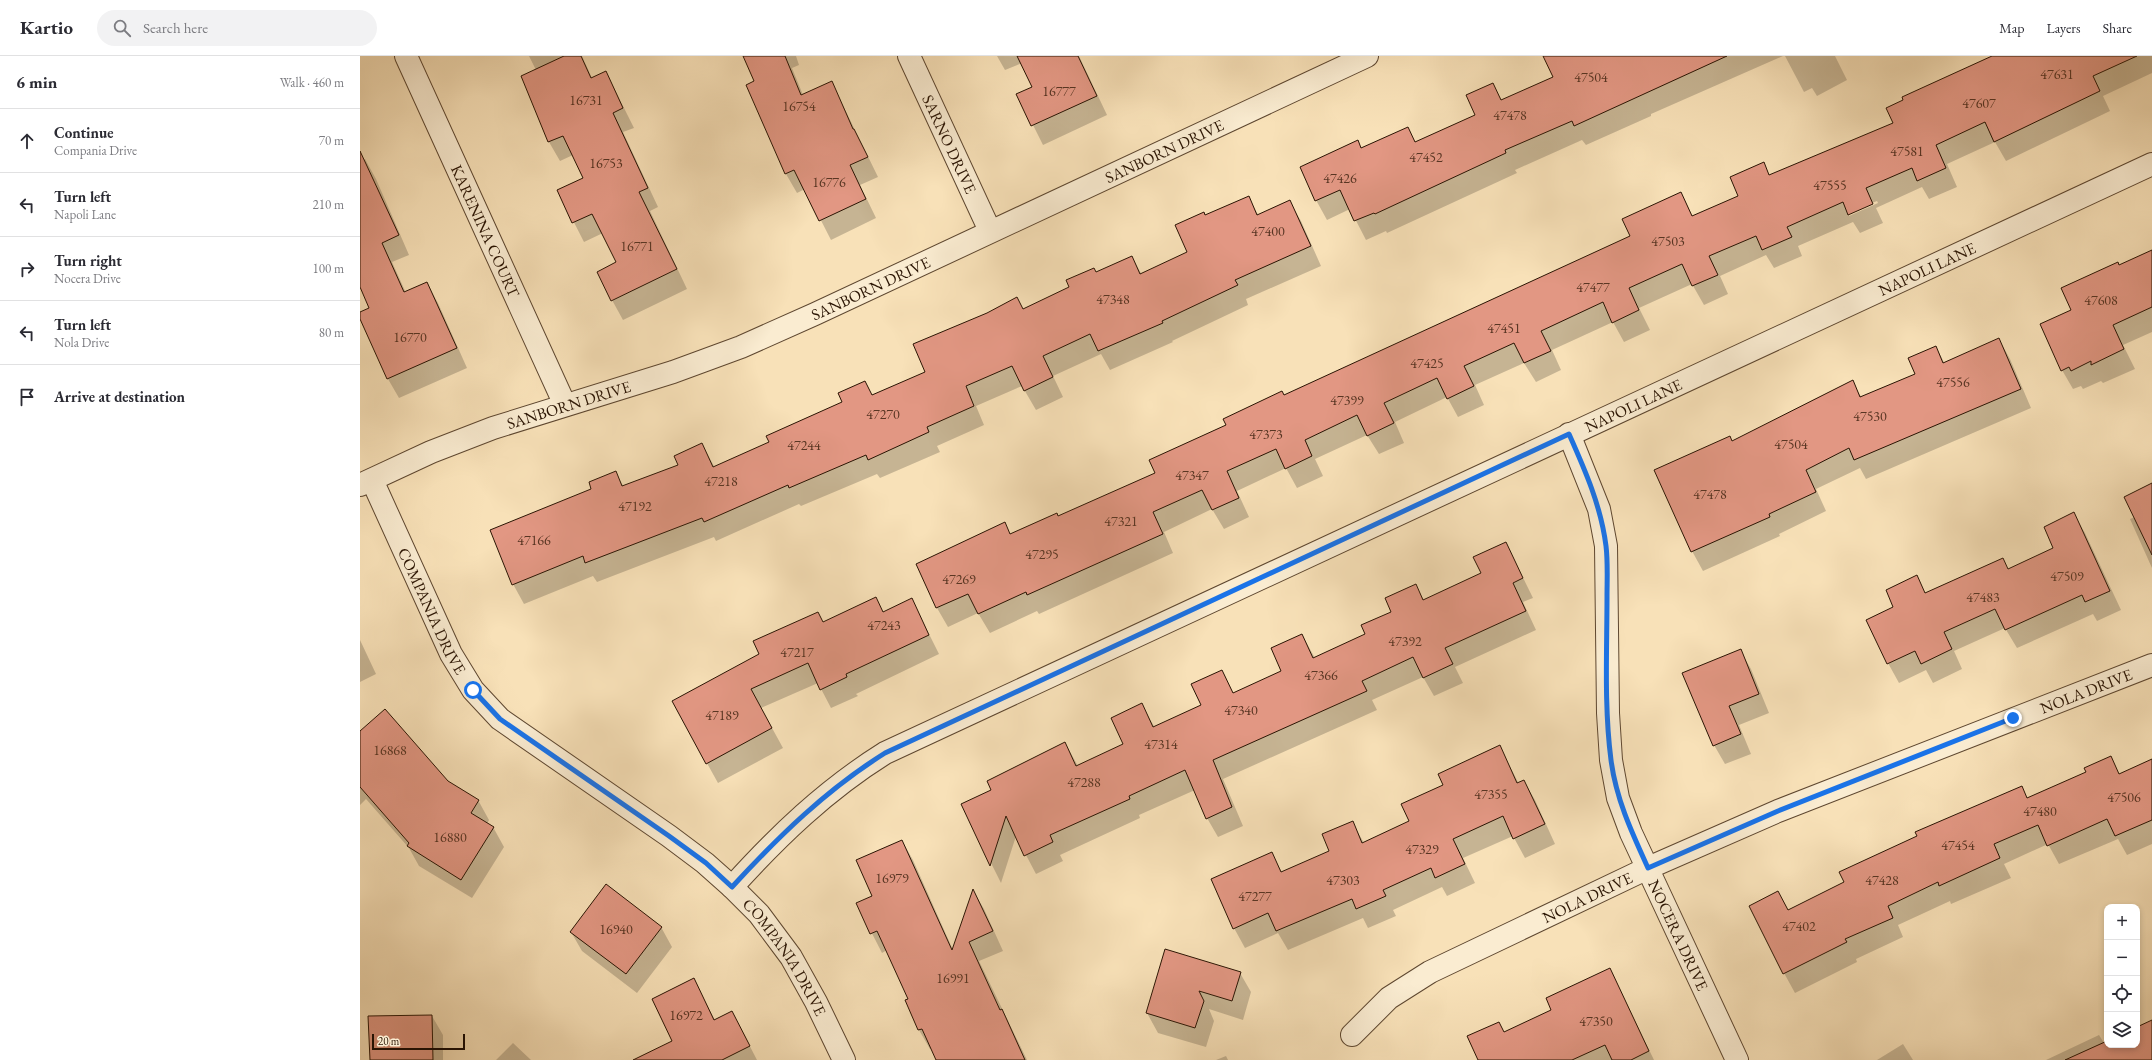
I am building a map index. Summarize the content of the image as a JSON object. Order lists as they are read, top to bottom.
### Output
{
  "streets": {
    "street": [
      "SARNO DRIVE",
      "SANBORN DRIVE",
      "KARENINA COURT",
      "NAPOLI LANE",
      "COMPANIA DRIVE",
      "NOLA DRIVE",
      "NOCERA DRIVE"
    ]
  },
  "crossings": [
    ["SARNO DRIVE", "SANBORN DRIVE"],
    ["SANBORN DRIVE", "KARENINA COURT"],
    ["SANBORN DRIVE", "COMPANIA DRIVE"],
    ["NAPOLI LANE", "COMPANIA DRIVE"],
    ["NAPOLI LANE", "NOCERA DRIVE"],
    ["NOLA DRIVE", "NOCERA DRIVE"]
  ],
  "house_numbers": [
    "47631",
    "47504",
    "16777",
    "16731",
    "47607",
    "16754",
    "47478",
    "47581",
    "47452",
    "16753",
    "47426",
    "16776",
    "47555",
    "47400",
    "47503",
    "16771",
    "47477",
    "47348",
    "47608",
    "47451",
    "16770",
    "47425",
    "47556",
    "47399",
    "47270",
    "47530",
    "47373",
    "47504",
    "47244",
    "47347",
    "47218",
    "47478",
    "47192",
    "47321",
    "47166",
    "47295",
    "47509",
    "47269",
    "47483",
    "47243",
    "47392",
    "47217",
    "47366",
    "47340",
    "47189",
    "47314",
    "16868",
    "47288",
    "47355",
    "47506",
    "47480",
    "16880",
    "47454",
    "47329",
    "16979",
    "47303",
    "47428",
    "47277",
    "47402",
    "16940",
    "16991",
    "16972",
    "47350"
  ],
  "scale_bar": "20 m",
  "page": {
    "header": "Kartio",
    "search": "Search here",
    "nav": ["Map", "Layers", "Share"],
    "heading": ["6 min", "Walk · 460 m"],
    "list": [
      ["Continue", "Compania Drive", "70 m"],
      ["Turn left", "Napoli Lane", "210 m"],
      ["Turn right", "Nocera Drive", "100 m"],
      ["Turn left", "Nola Drive", "80 m"],
      "Arrive at destination"
    ],
    "map_buttons": ["+", "−"],
    "scale": "20 m"
  }
}
